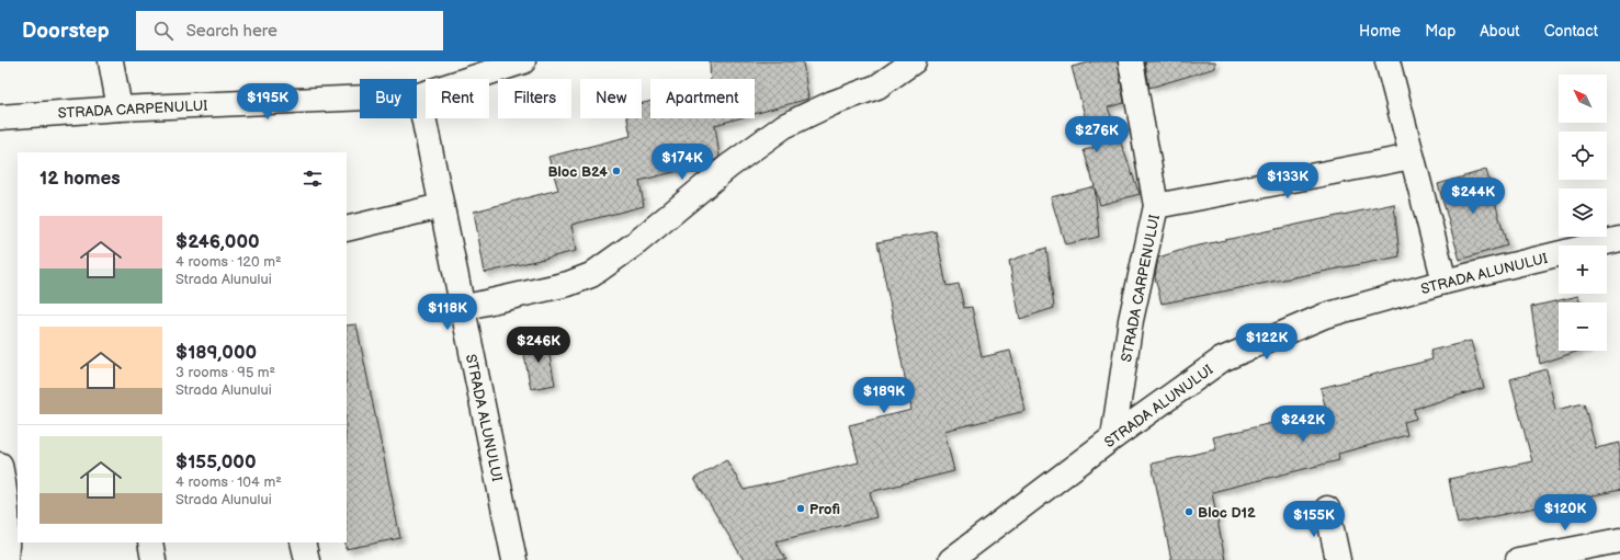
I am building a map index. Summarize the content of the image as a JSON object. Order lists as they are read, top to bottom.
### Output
{
  "streets": {
    "street": ["STRADA CARPENULUI", "STRADA ALUNULUI"]
  },
  "crossings": [
    ["STRADA CARPENULUI", "STRADA ALUNULUI"]
  ],
  "places": ["Bloc B24", "Profi", "Bloc D12"],
  "north": "top left",
  "page": {
    "header": "Doorstep",
    "search": "Search here",
    "nav": [
      "Home",
      "Map",
      "About",
      "Contact"
    ],
    "map_buttons": ["+", "−"],
    "chip": [
      "Buy",
      "Rent",
      "Filters",
      "New",
      "Apartment"
    ],
    "price": [
      "$195K",
      "$276K",
      "$174K",
      "$133K",
      "$244K",
      "$118K",
      "$122K",
      "$246K",
      "$189K",
      "$242K",
      "$120K",
      "$155K"
    ],
    "heading": "12 homes",
    "list": [
      {
        "name": "$246,000",
        "note": "4 rooms · 120 m² · Strada Alunului"
      },
      {
        "name": "$189,000",
        "note": "3 rooms · 95 m² · Strada Alunului"
      },
      {
        "name": "$155,000",
        "note": "4 rooms · 104 m² · Strada Alunului"
      }
    ]
  }
}
